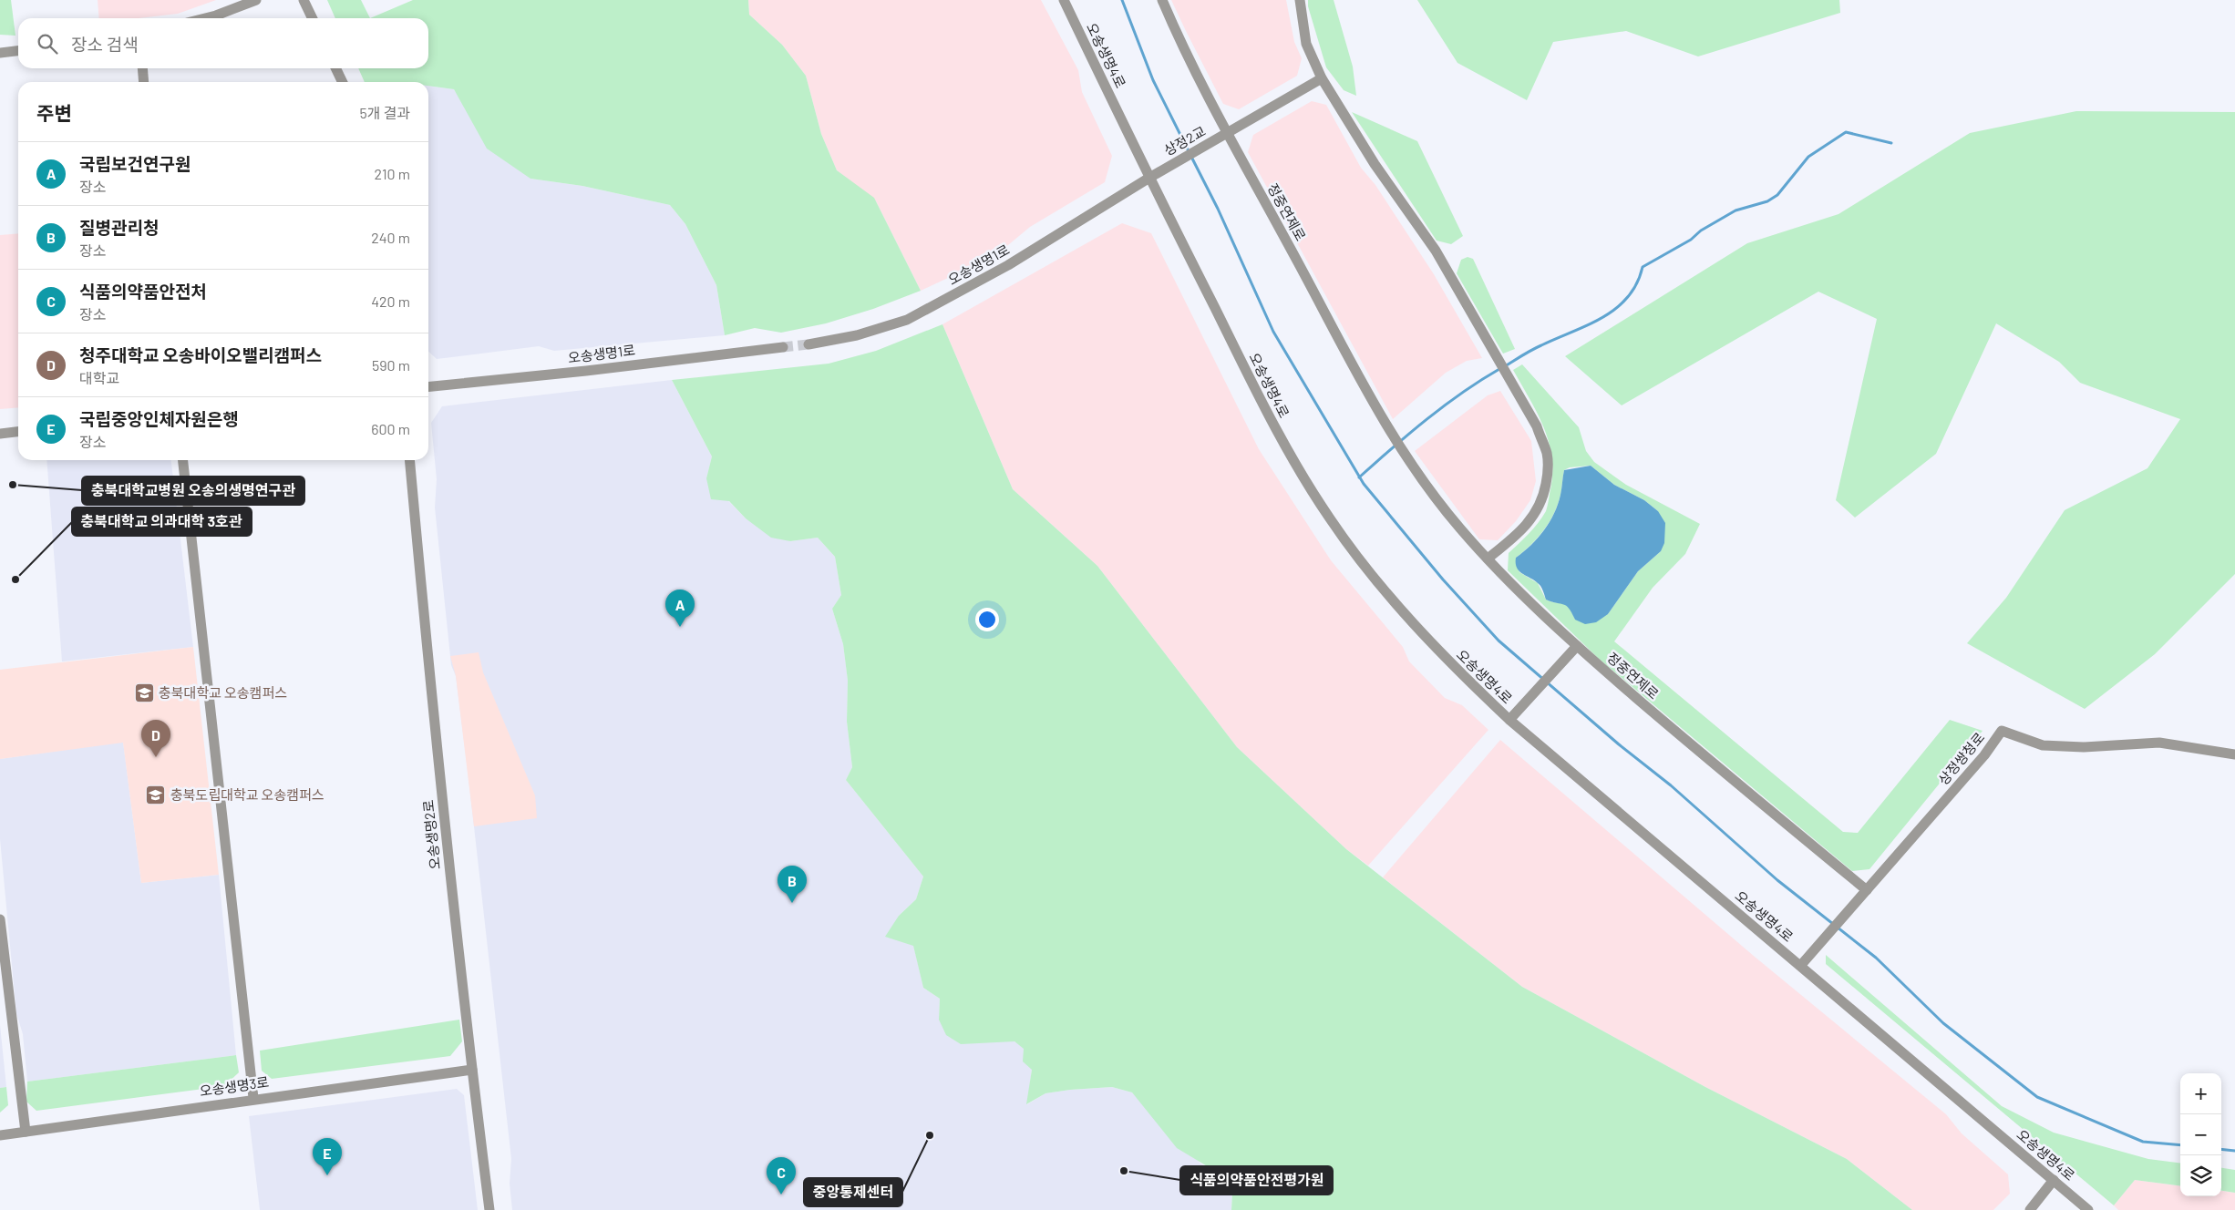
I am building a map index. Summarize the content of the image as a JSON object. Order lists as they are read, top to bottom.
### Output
{
  "streets": {
    "street": [
      "오송생명4로",
      "상정2교",
      "정중연제로",
      "오송생명1로",
      "상정쌍청로",
      "오송생명2로",
      "오송생명3로"
    ]
  },
  "crossings": [
    ["오송생명4로", "상정2교"],
    ["오송생명4로", "오송생명1로"],
    ["오송생명4로", "상정쌍청로"],
    ["상정2교", "정중연제로"],
    ["상정2교", "오송생명1로"],
    ["정중연제로", "상정쌍청로"],
    ["오송생명2로", "오송생명3로"]
  ],
  "places": {
    "other": [
      "충북대학교병원 오송의생명연구관",
      "충북대학교 의과대학 3호관",
      "중앙통제센터",
      "식품의약품안전평가원"
    ],
    "school or university": ["충북대학교 오송캠퍼스", "충북도립대학교 오송캠퍼스"]
  },
  "page": {
    "search": "장소 검색",
    "heading": ["주변", "5개 결과"],
    "list": [
      {
        "mark": "A",
        "name": "국립보건연구원",
        "note": "장소",
        "value": "210 m"
      },
      {
        "mark": "B",
        "name": "질병관리청",
        "note": "장소",
        "value": "240 m"
      },
      {
        "mark": "C",
        "name": "식품의약품안전처",
        "note": "장소",
        "value": "420 m"
      },
      {
        "mark": "D",
        "name": "청주대학교 오송바이오밸리캠퍼스",
        "note": "대학교",
        "value": "590 m"
      },
      {
        "mark": "E",
        "name": "국립중앙인체자원은행",
        "note": "장소",
        "value": "600 m"
      }
    ],
    "pins": [
      "A",
      "D",
      "B",
      "E",
      "C"
    ],
    "map_buttons": ["+", "−"]
  }
}
